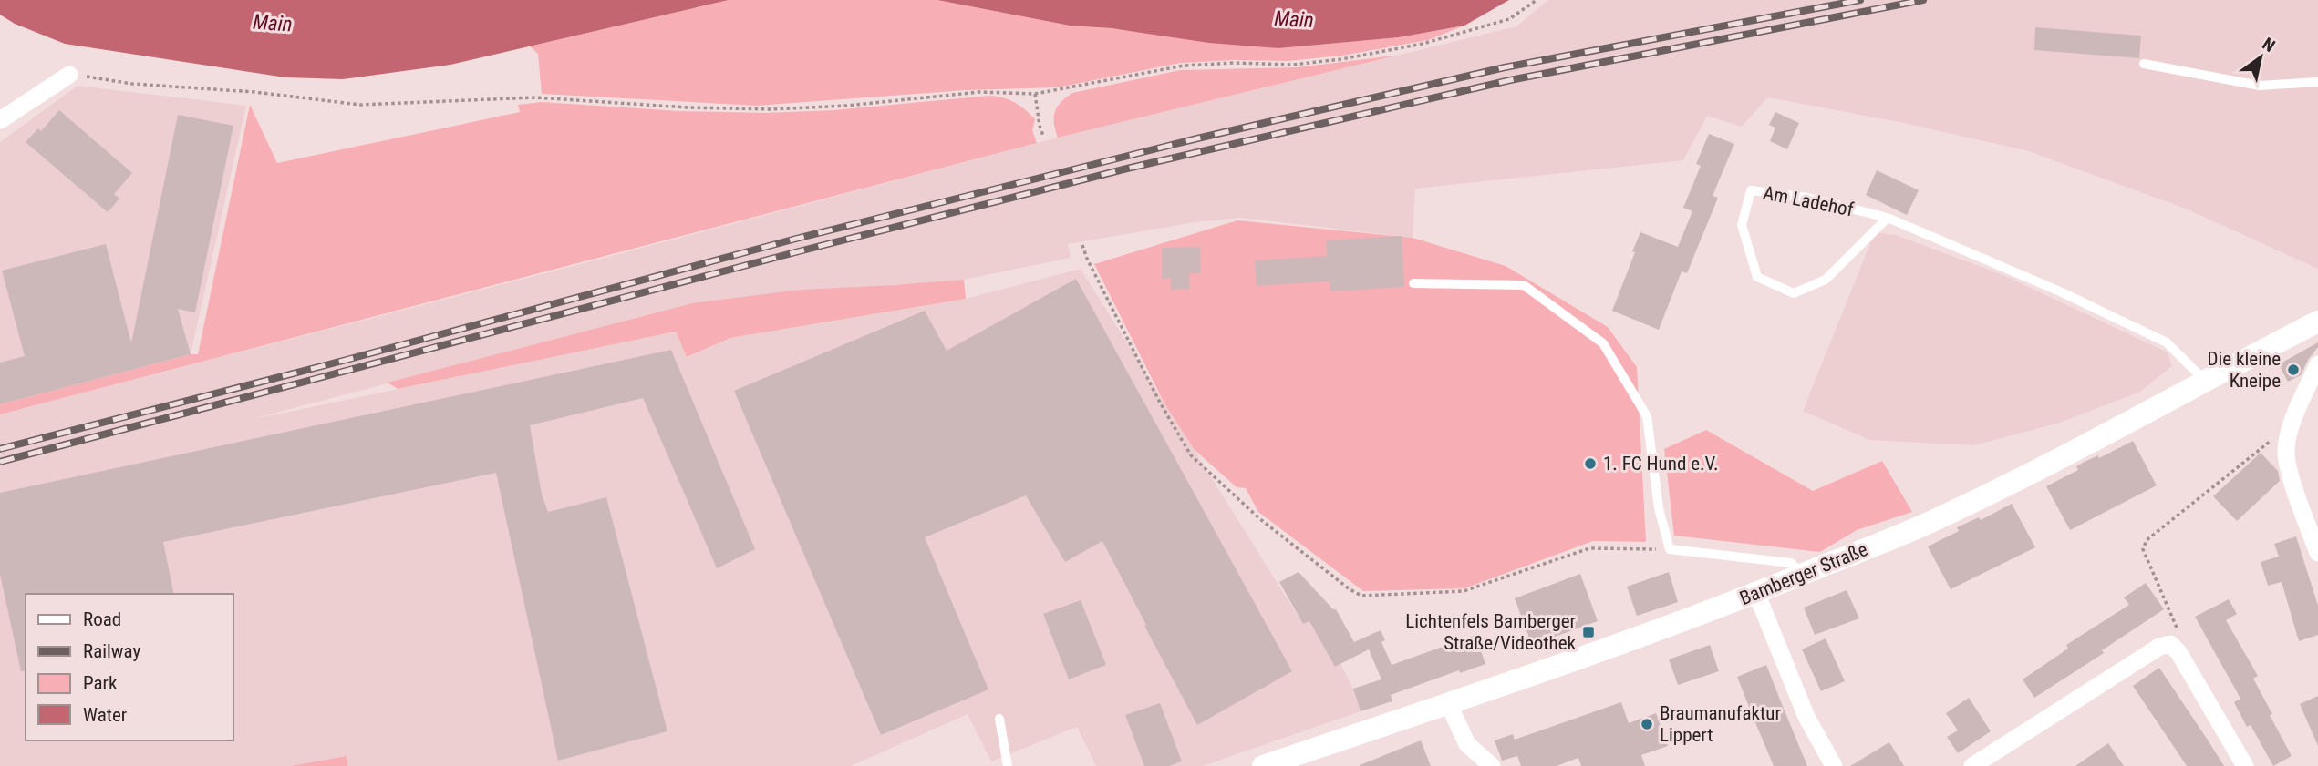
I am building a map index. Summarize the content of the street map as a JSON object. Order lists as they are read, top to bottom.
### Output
{
  "streets": {
    "street": ["Bamberger Straße"],
    "lane": ["Am Ladehof"]
  },
  "crossings": [
    ["Am Ladehof", "Bamberger Straße"]
  ],
  "water": ["Main"],
  "places": {
    "other": ["Die kleine Kneipe", "1. FC Hund e.V.", "Braumanufaktur Lippert"],
    "transit": ["Lichtenfels Bamberger Straße/Videothek"]
  },
  "legend": [
    "Road",
    "Railway",
    "Park",
    "Water"
  ],
  "north": "top right"
}
